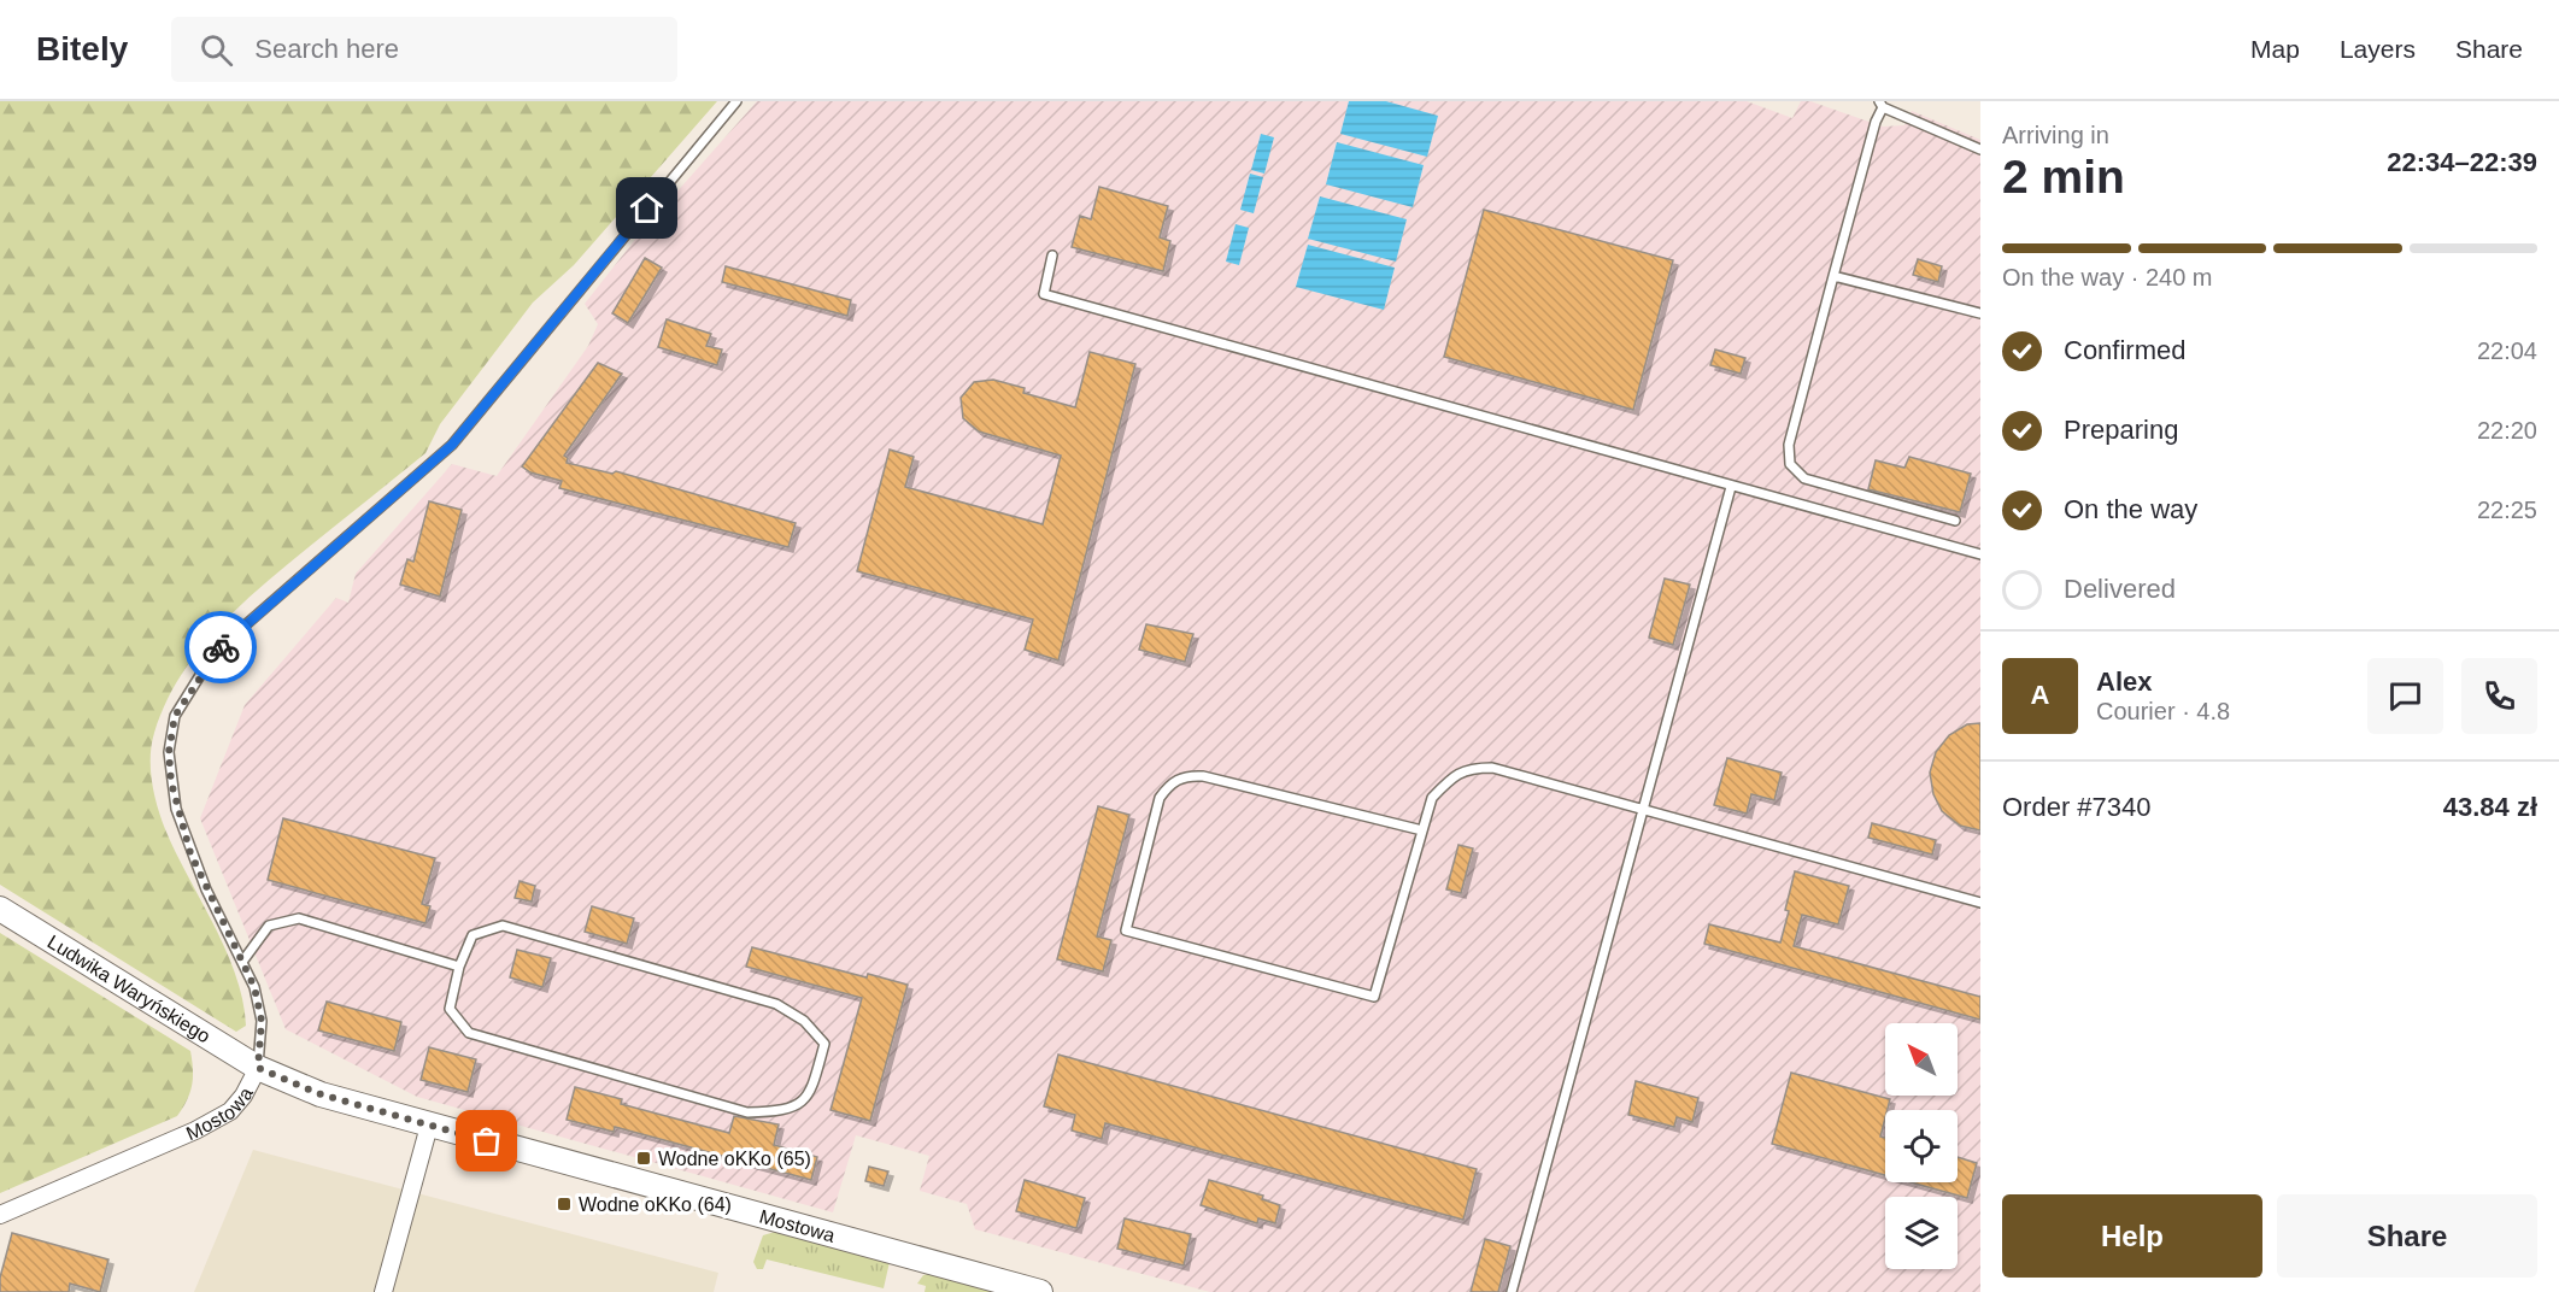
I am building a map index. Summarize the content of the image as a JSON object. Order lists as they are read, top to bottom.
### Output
{
  "streets": {
    "street": ["Ludwika Waryńskiego", "Mostowa"]
  },
  "crossings": [
    ["Ludwika Waryńskiego", "Mostowa"]
  ],
  "places": {
    "transit": ["Wodne oKKo (65)", "Wodne oKKo (64)"]
  },
  "north": "top left",
  "page": {
    "header": "Bitely",
    "search": "Search here",
    "nav": ["Map", "Layers", "Share"],
    "heading": ["2 min", "Arriving in", "22:34–22:39"],
    "panel": [
      "Alex",
      "Courier · 4.8",
      "Order #7340",
      "43.84 zł"
    ],
    "bar": "On the way · 240 m",
    "list": [
      ["Confirmed", "22:04"],
      ["Preparing", "22:20"],
      ["On the way", "22:25"],
      "Delivered"
    ],
    "round": "A",
    "buttons": ["Help", "Share"]
  }
}
